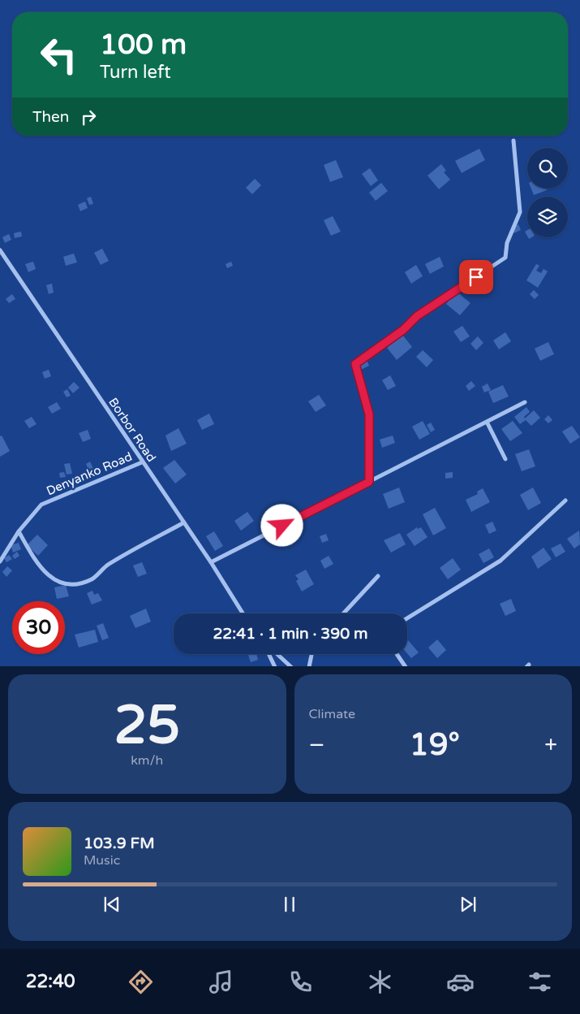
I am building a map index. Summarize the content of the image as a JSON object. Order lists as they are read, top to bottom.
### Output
{
  "streets": {
    "street": ["Borbor Road", "Denyanko Road"]
  },
  "crossings": [
    ["Borbor Road", "Denyanko Road"]
  ],
  "page": {
    "turn": ["100 m", "Turn left"],
    "then": "Then",
    "limit": "30",
    "trip": "22:41 · 1 min · 390 m",
    "tile": [
      ["25", "km/h"],
      "Climate"
    ],
    "heat": ["−", "19°", "+"],
    "song": ["103.9 FM", "Music"],
    "tabs": "22:40"
  }
}
